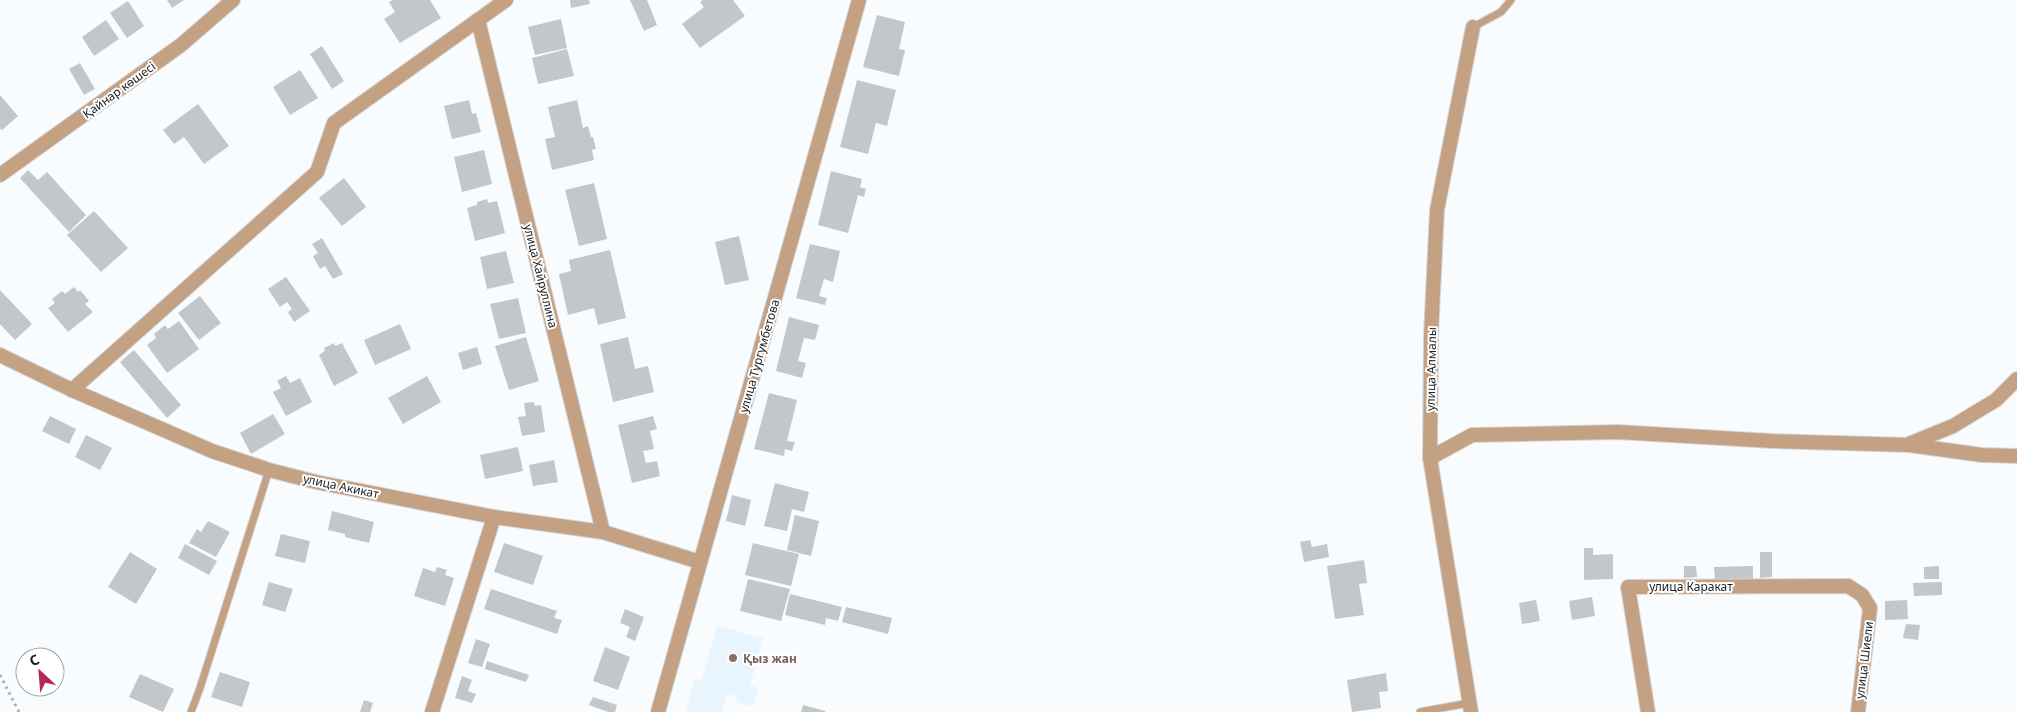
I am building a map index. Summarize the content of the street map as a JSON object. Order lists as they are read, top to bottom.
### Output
{
  "streets": {
    "street": [
      "Қайнар көшесі",
      "улица Хайруллина",
      "улица Тургумбетова",
      "улица Алмалы",
      "улица Акикат",
      "улица Каракат",
      "улица Шиели"
    ]
  },
  "crossings": [
    ["улица Хайруллина", "улица Акикат"],
    ["улица Тургумбетова", "улица Акикат"],
    ["улица Каракат", "улица Шиели"]
  ],
  "places": ["Қыз жан"],
  "north": "top left"
}
